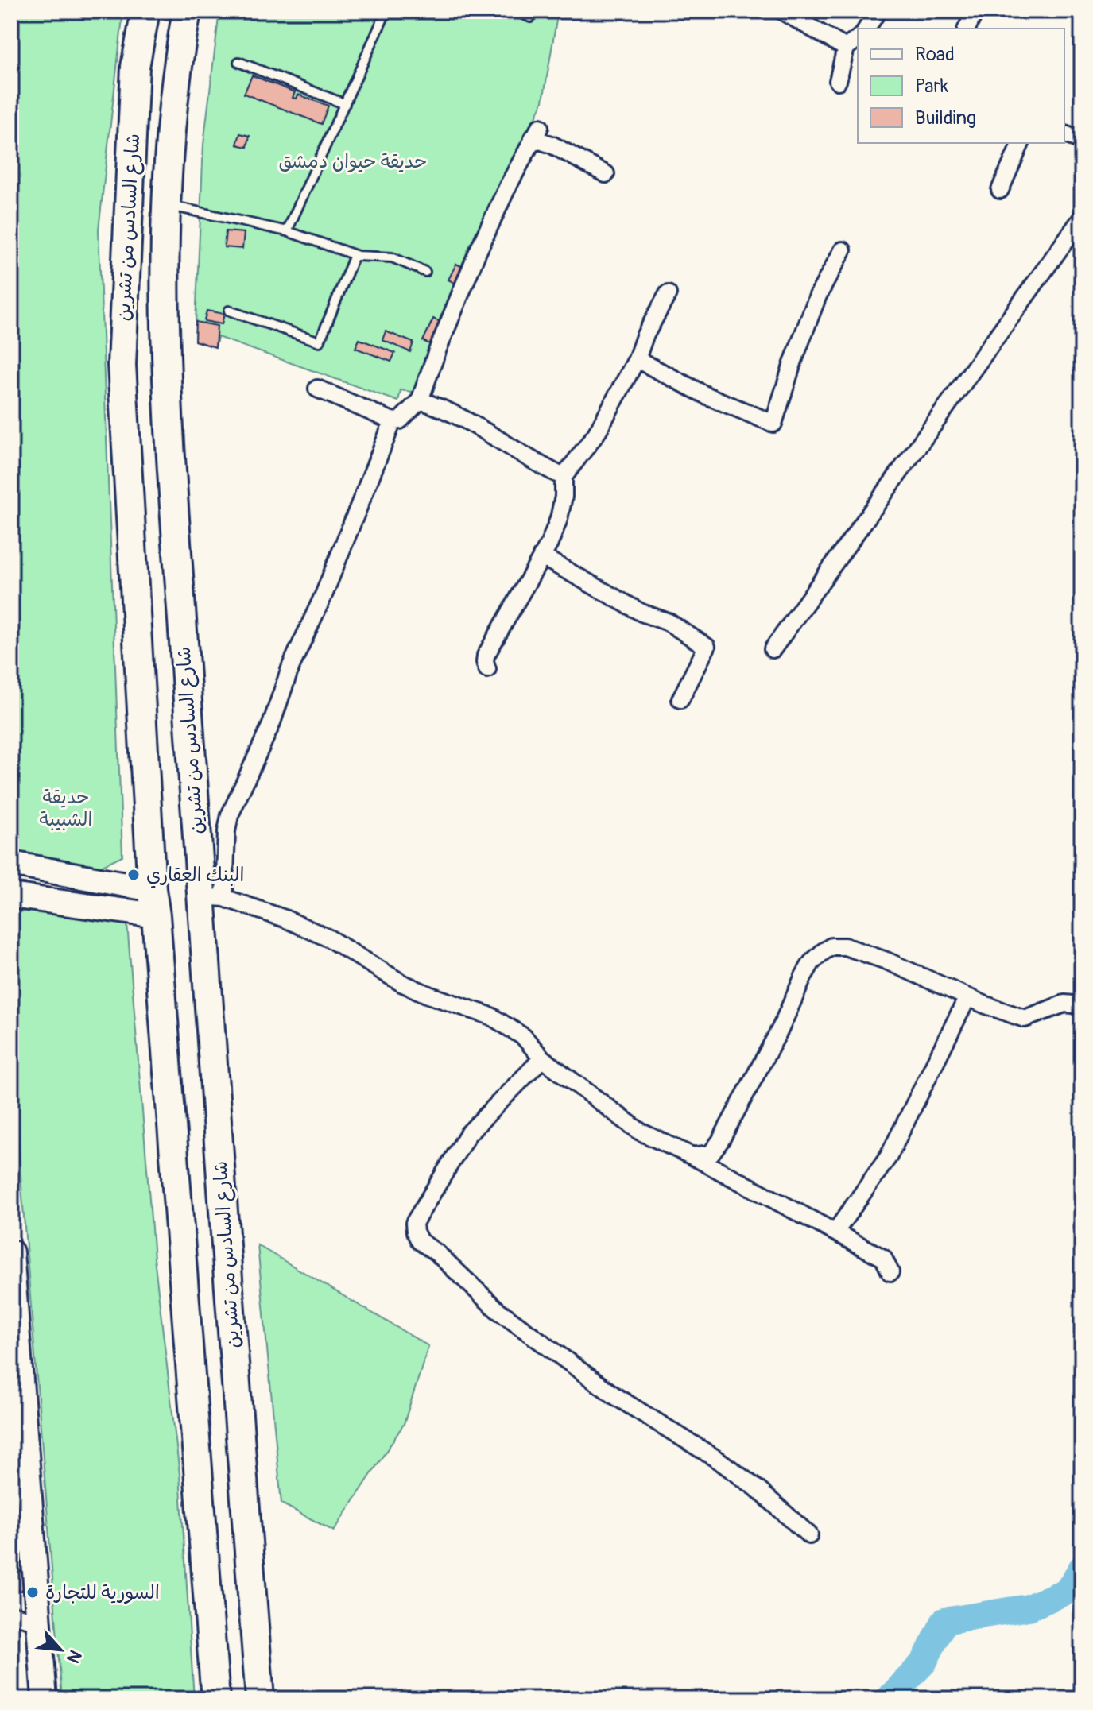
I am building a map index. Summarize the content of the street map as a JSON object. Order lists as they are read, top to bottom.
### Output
{
  "streets": {
    "highway": ["شارع السادس من تشرين"]
  },
  "parks": ["حديقة حيوان دمشق", "حديقة الشبيبة"],
  "places": ["البنك العقاري", "السورية للتجارة"],
  "legend": ["Road", "Park", "Building"],
  "north": "bottom right"
}
